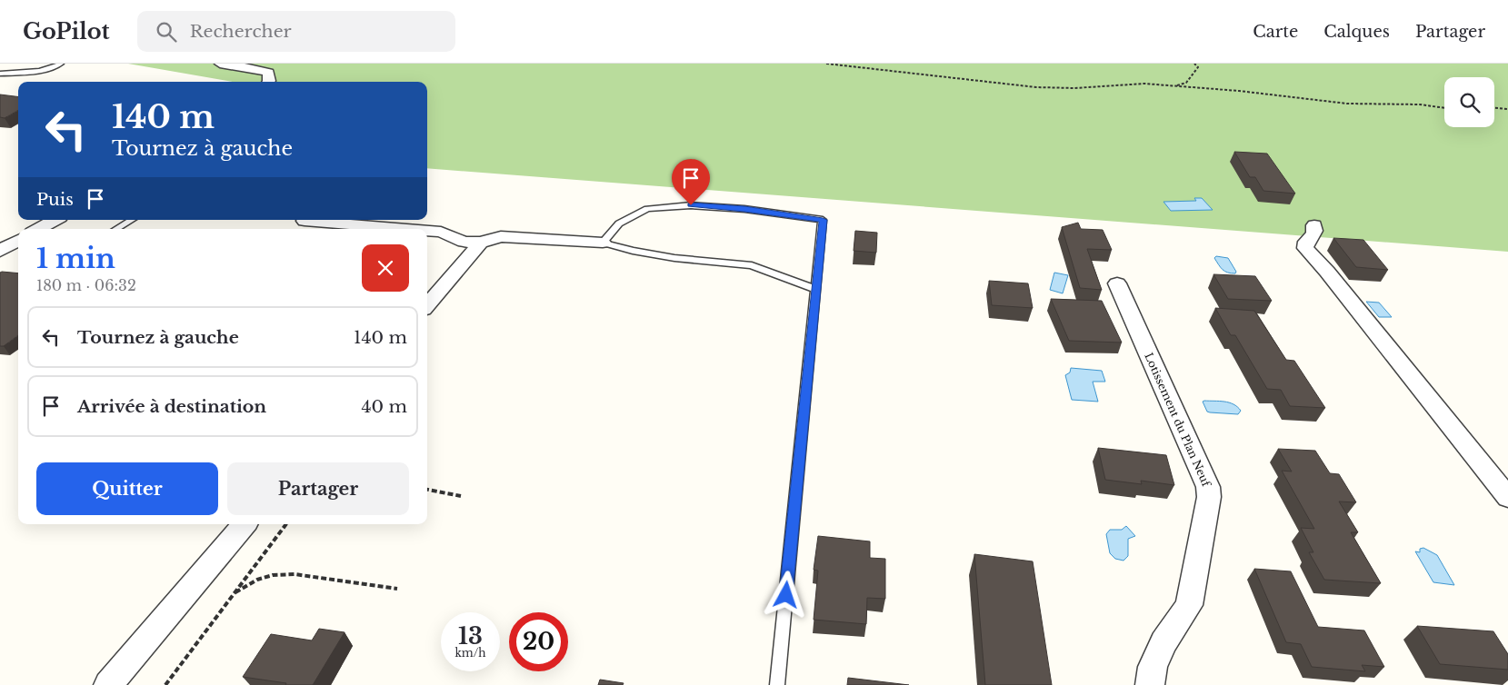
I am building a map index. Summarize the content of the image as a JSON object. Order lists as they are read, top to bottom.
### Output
{
  "streets": {
    "street": ["Lotissement du Plan Neuf"]
  },
  "page": {
    "header": "GoPilot",
    "search": "Rechercher",
    "nav": ["Carte", "Calques", "Partager"],
    "turn": ["140 m", "Tournez à gauche"],
    "then": "Puis",
    "heading": ["1 min", "180 m · 06:32"],
    "list": [
      {
        "name": "Tournez à gauche",
        "value": "140 m"
      },
      {
        "name": "Arrivée à destination",
        "value": "40 m"
      }
    ],
    "buttons": ["Quitter", "Partager"],
    "speed": "13 km/h",
    "limit": "20"
  }
}
